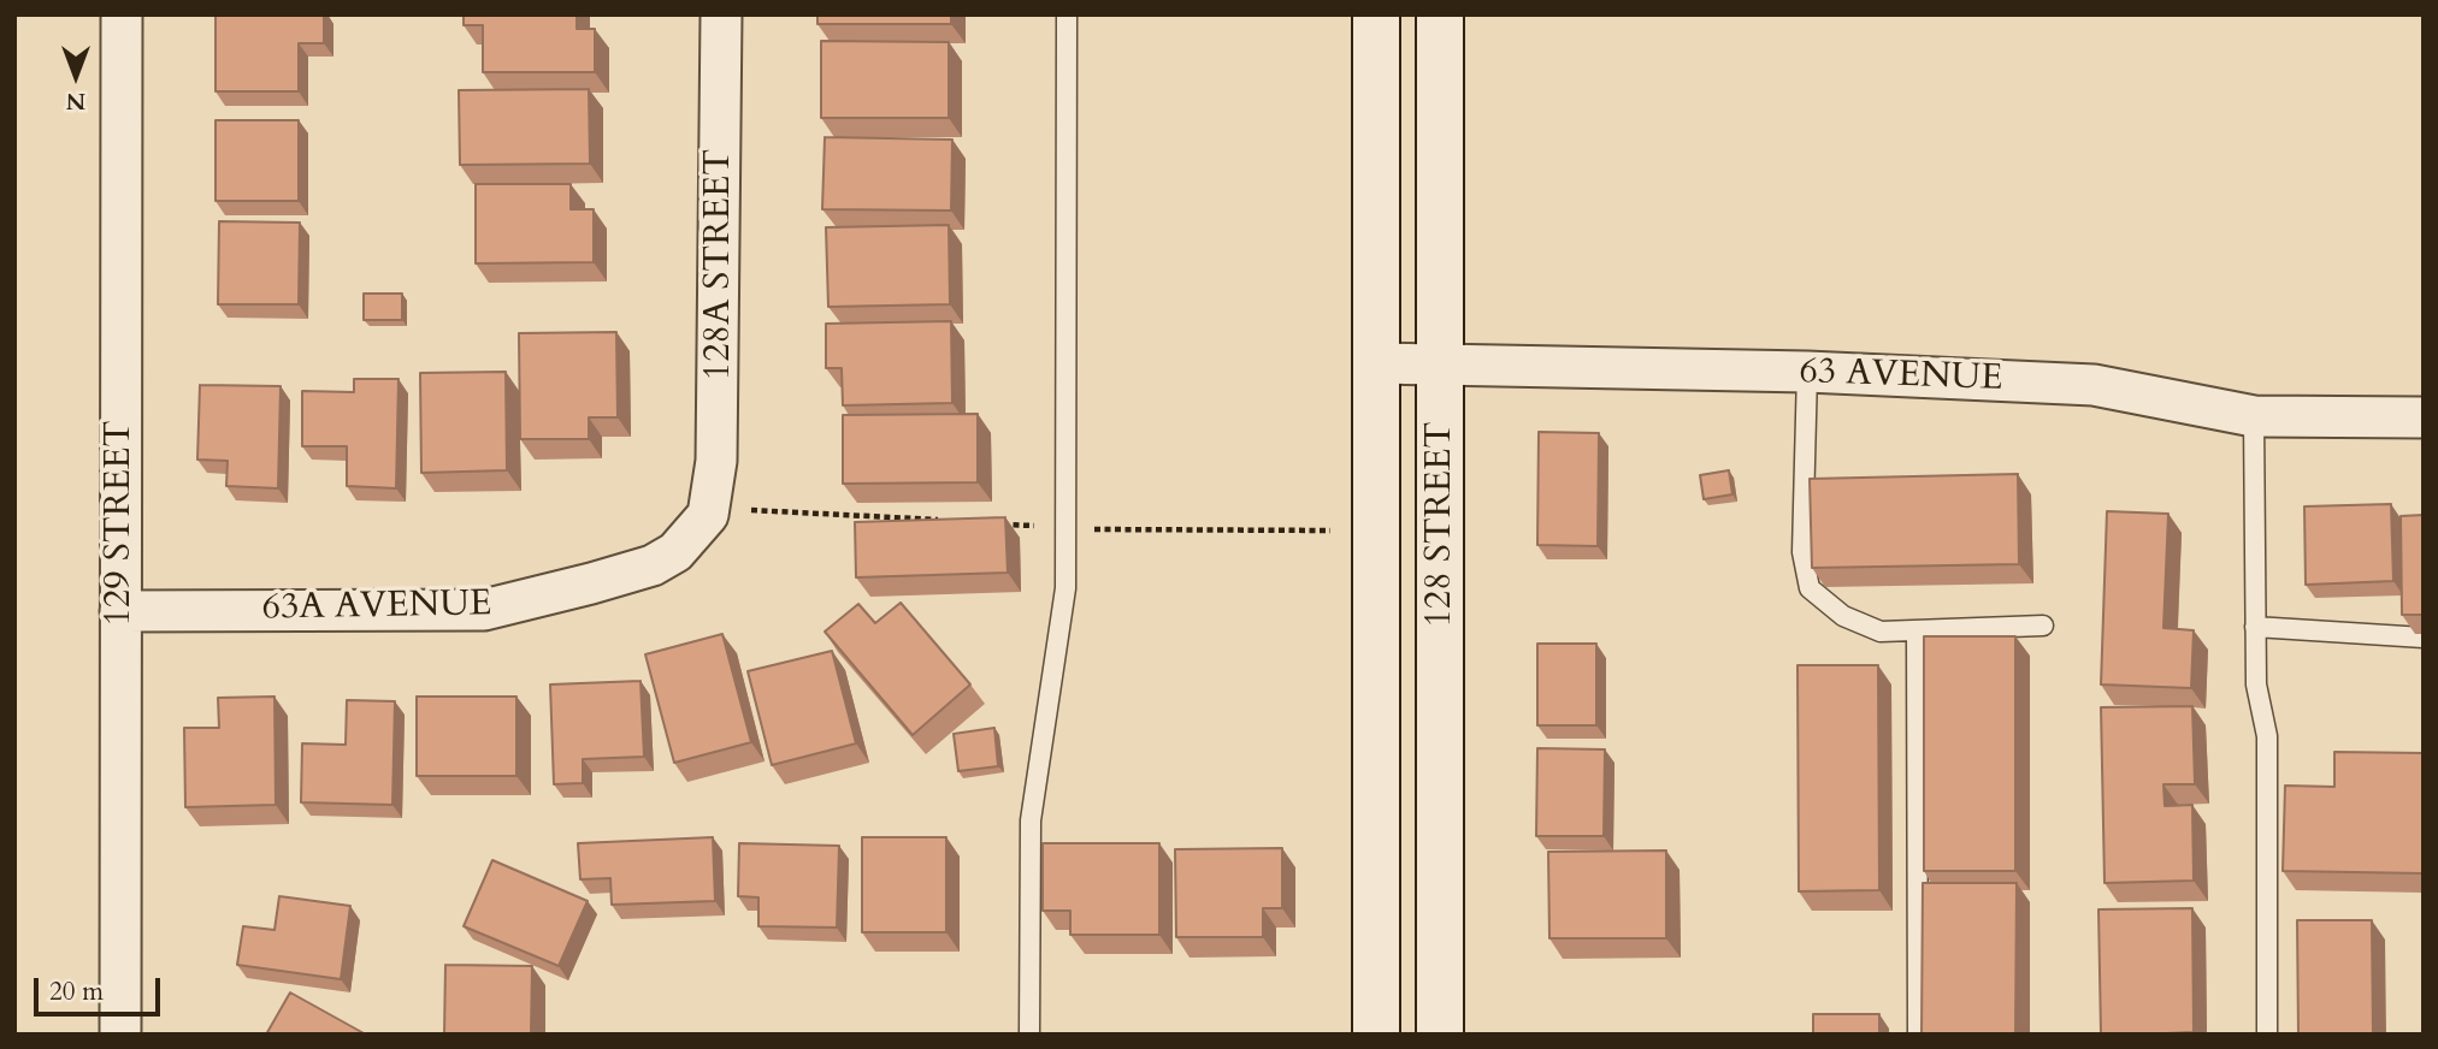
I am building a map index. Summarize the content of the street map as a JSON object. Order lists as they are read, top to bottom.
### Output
{
  "streets": {
    "main road": ["128 STREET"],
    "street": [
      "128A STREET",
      "63 AVENUE",
      "129 STREET",
      "63A AVENUE"
    ]
  },
  "crossings": [
    ["128A STREET", "63A AVENUE"],
    ["63 AVENUE", "128 STREET"],
    ["129 STREET", "63A AVENUE"]
  ],
  "scale_bar": "20 m",
  "north": "bottom"
}
